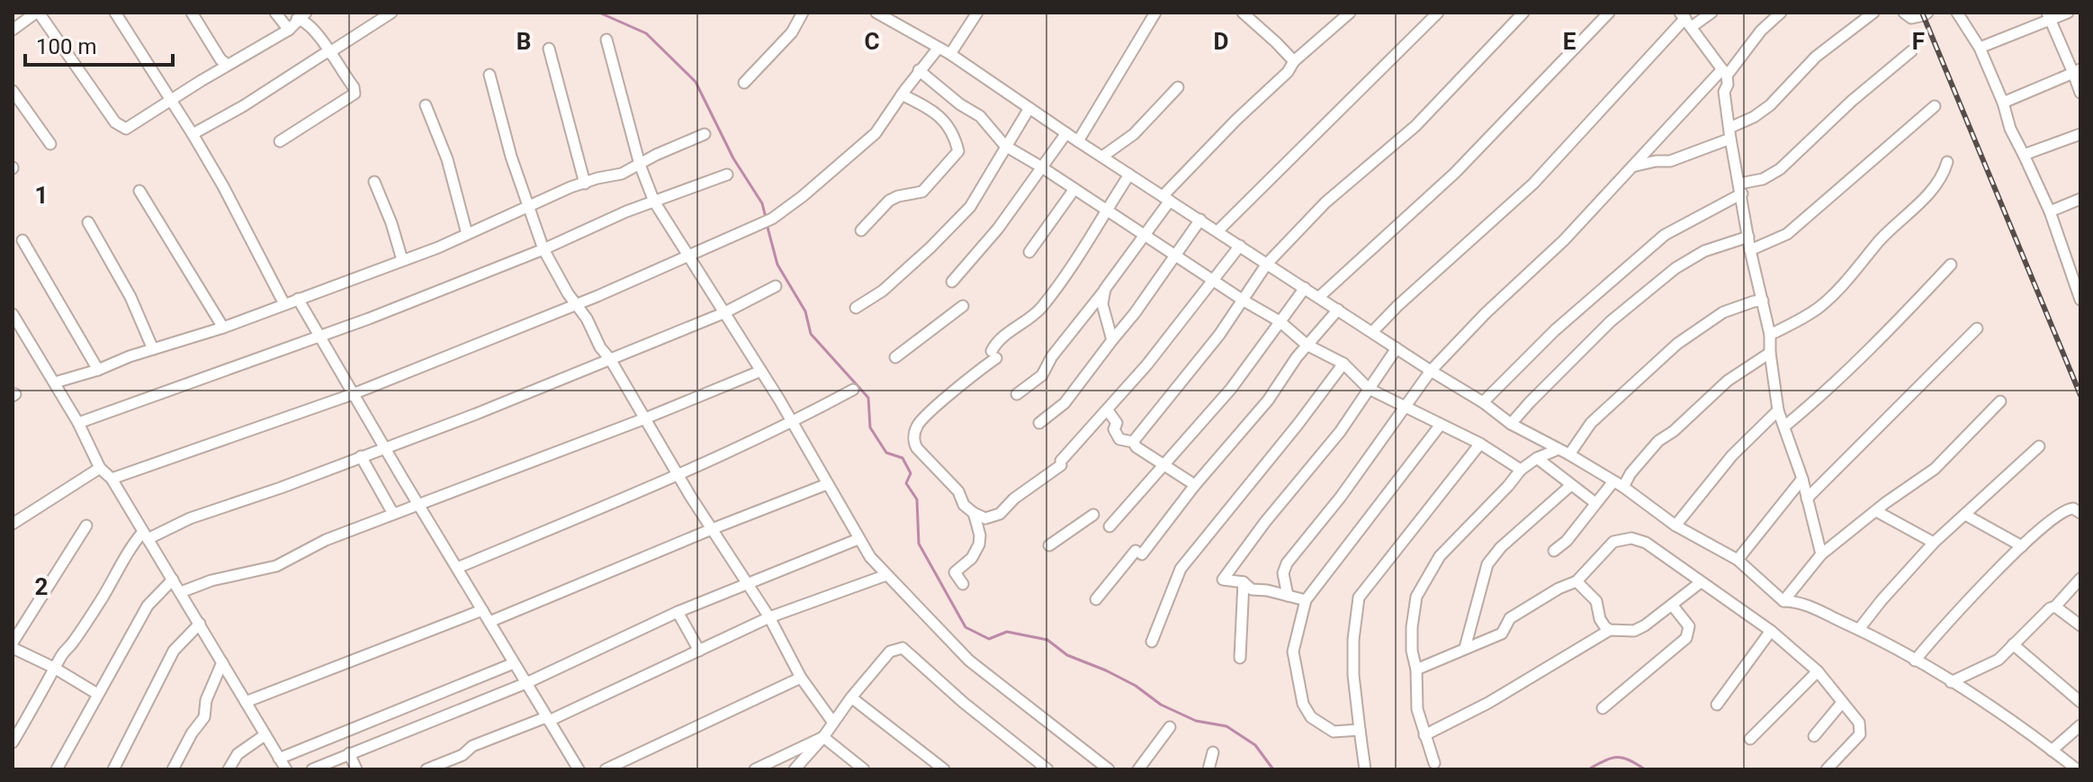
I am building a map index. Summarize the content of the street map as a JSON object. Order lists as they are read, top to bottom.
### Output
{
  "scale_bar": "100 m",
  "grid": {
    "columns": [
      "B",
      "C",
      "D",
      "E",
      "F"
    ],
    "rows": ["1", "2"]
  }
}
